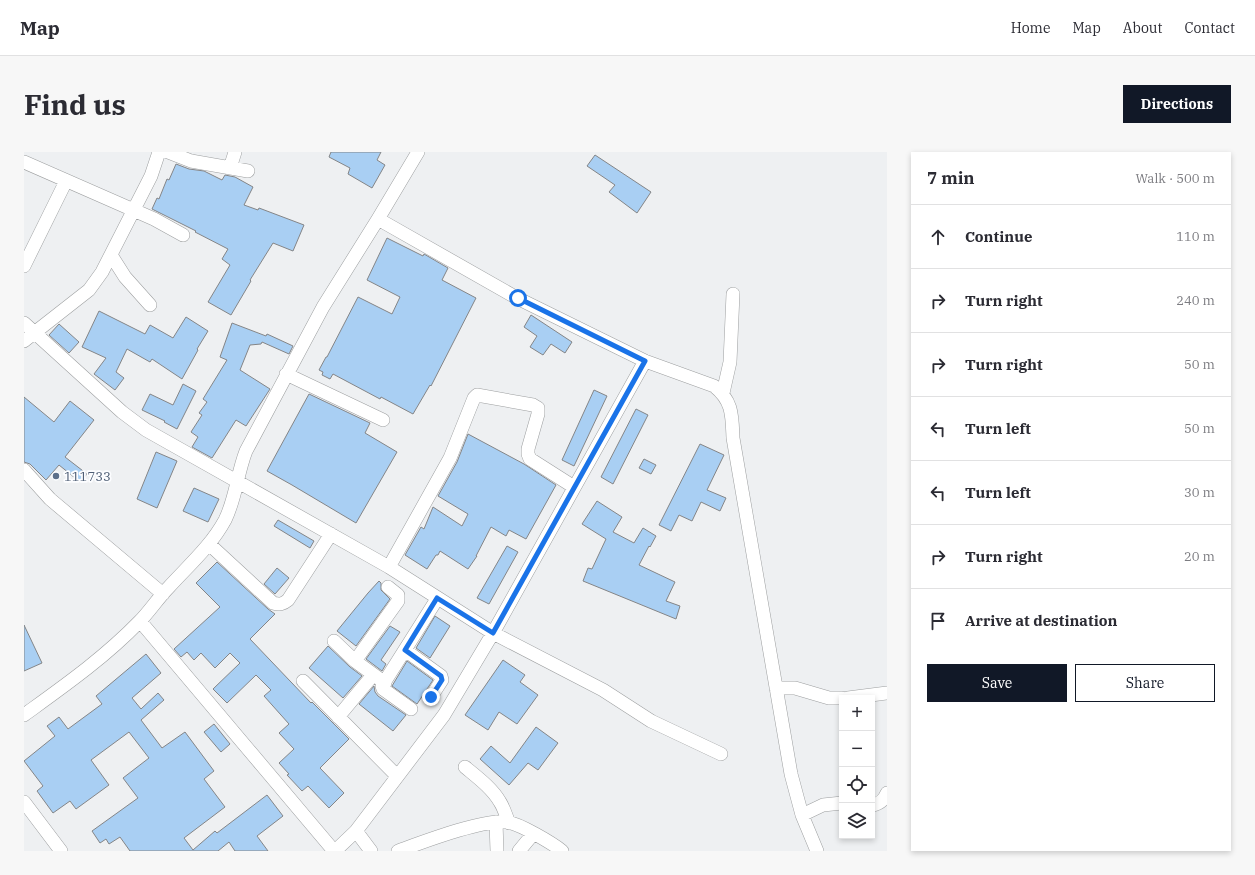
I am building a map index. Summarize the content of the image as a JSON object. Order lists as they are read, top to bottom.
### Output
{
  "places": ["111733"],
  "page": {
    "header": "Map",
    "nav": [
      "Home",
      "Map",
      "About",
      "Contact"
    ],
    "buttons": [
      "Directions",
      ["Save", "Share"]
    ],
    "title": "Find us",
    "heading": ["7 min", "Walk · 500 m"],
    "list": [
      ["Continue", "110 m"],
      ["Turn right", "240 m"],
      ["Turn right", "50 m"],
      ["Turn left", "50 m"],
      ["Turn left", "30 m"],
      ["Turn right", "20 m"],
      "Arrive at destination"
    ],
    "map_buttons": ["+", "−"]
  }
}
